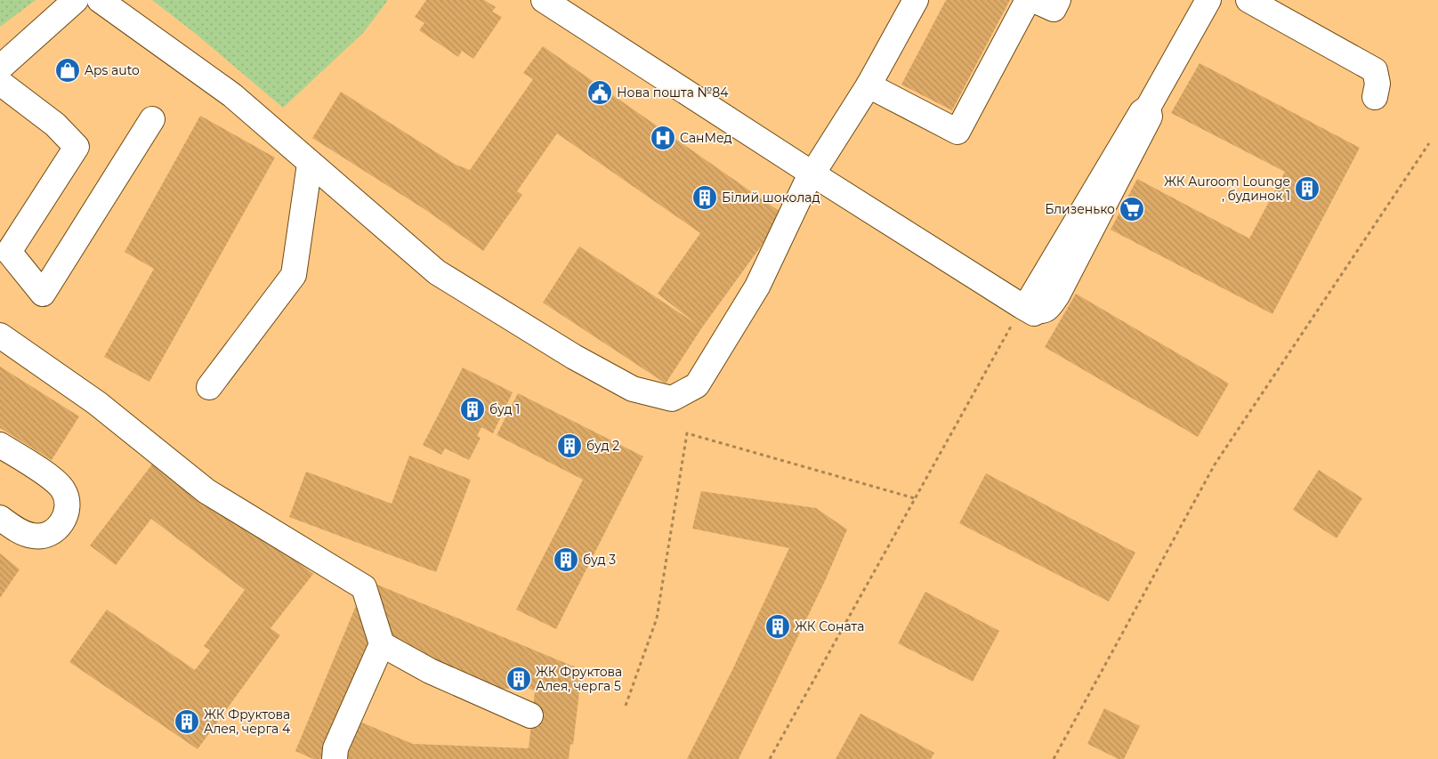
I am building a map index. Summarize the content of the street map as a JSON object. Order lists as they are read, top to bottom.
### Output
{
  "places": {
    "shop": ["Aps auto"],
    "public building": ["Нова пошта №84"],
    "hospital": ["СанМед"],
    "building": [
      "ЖК Auroom Lounge , будинок 1",
      "Білий шоколад",
      "буд 1",
      "буд 2",
      "буд 3",
      "ЖК Соната",
      "ЖК Фруктова Алея, черга 5",
      "ЖК Фруктова Алея, черга 4"
    ],
    "supermarket": ["Близенько"]
  }
}
